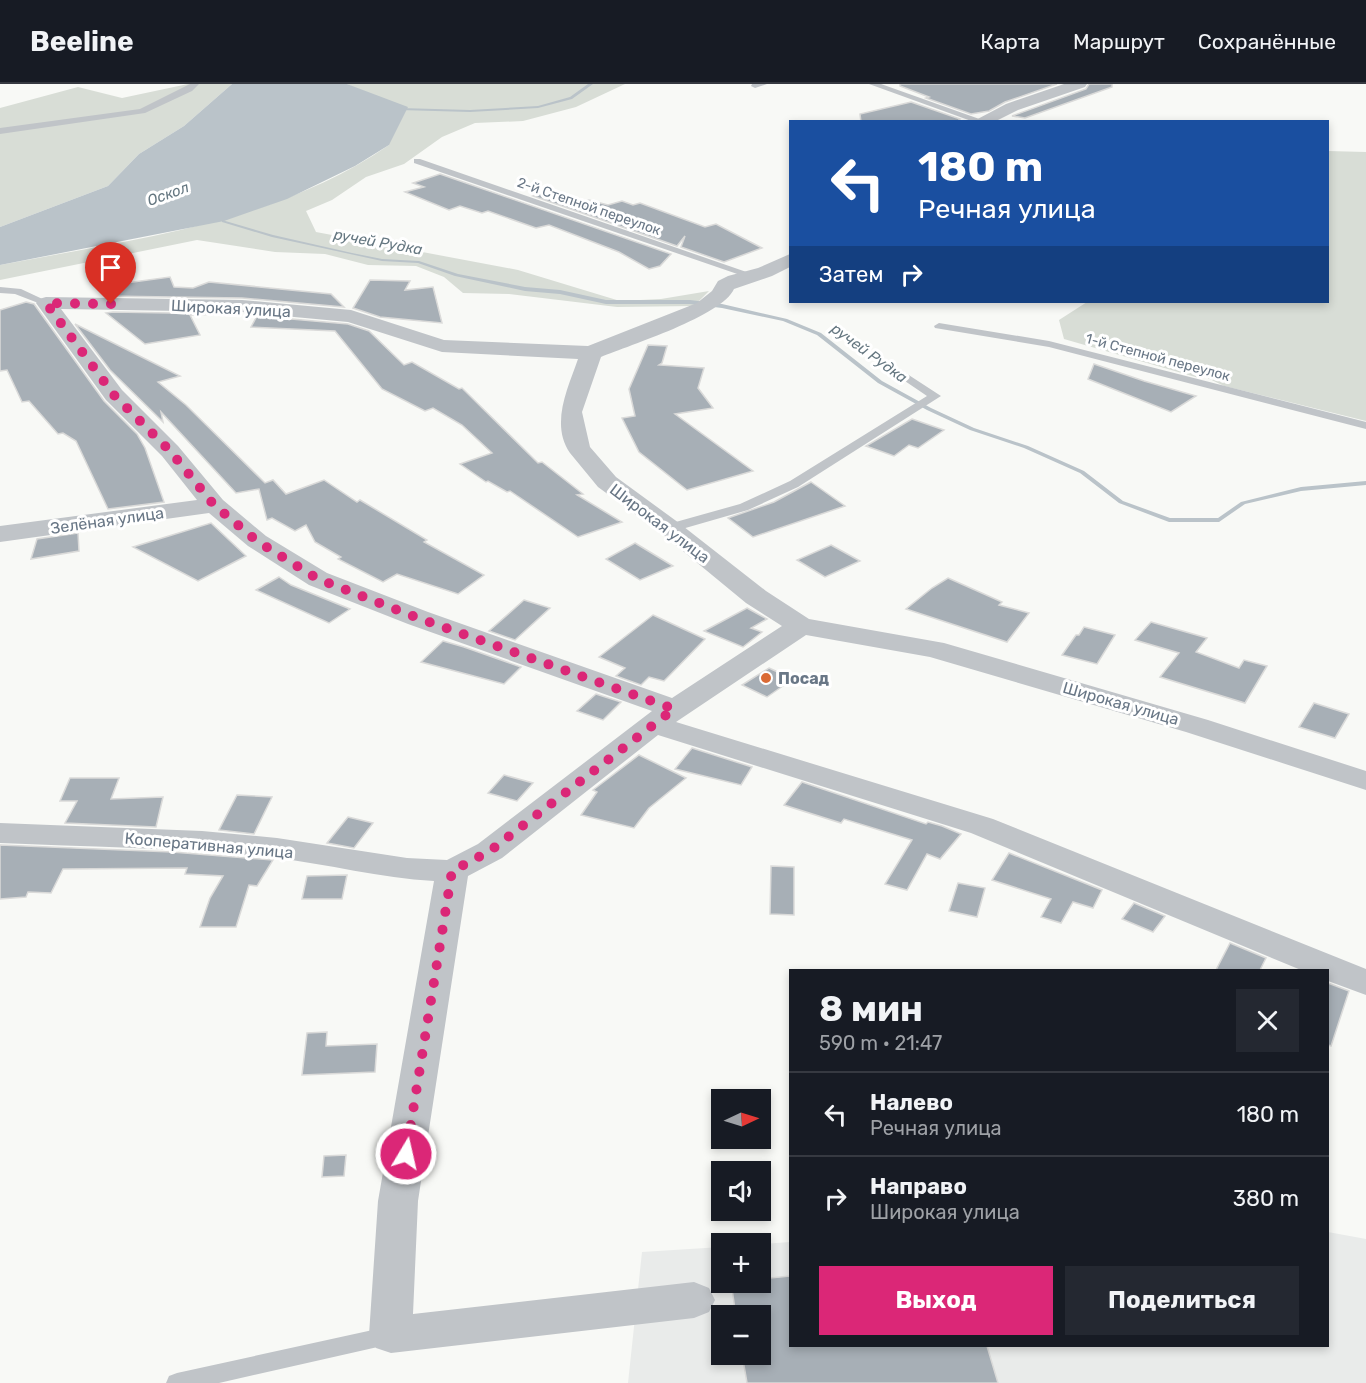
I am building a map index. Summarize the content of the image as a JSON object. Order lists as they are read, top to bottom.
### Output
{
  "streets": {
    "street": ["Широкая улица", "Зелёная улица", "Кооперативная улица"],
    "lane": ["2-й Степной переулок", "1-й Степной переулок"]
  },
  "water": ["Оскол", "ручей Рудка"],
  "places": ["Посад"],
  "north": "right",
  "page": {
    "header": "Beeline",
    "nav": ["Карта", "Маршрут", "Сохранённые"],
    "turn": ["180 m", "Речная улица"],
    "then": "Затем",
    "heading": ["8 мин", "590 m · 21:47"],
    "list": [
      {
        "name": "Налево",
        "note": "Речная улица",
        "value": "180 m"
      },
      {
        "name": "Направо",
        "note": "Широкая улица",
        "value": "380 m"
      }
    ],
    "map_buttons": ["+", "−"],
    "buttons": ["Выход", "Поделиться"]
  }
}
